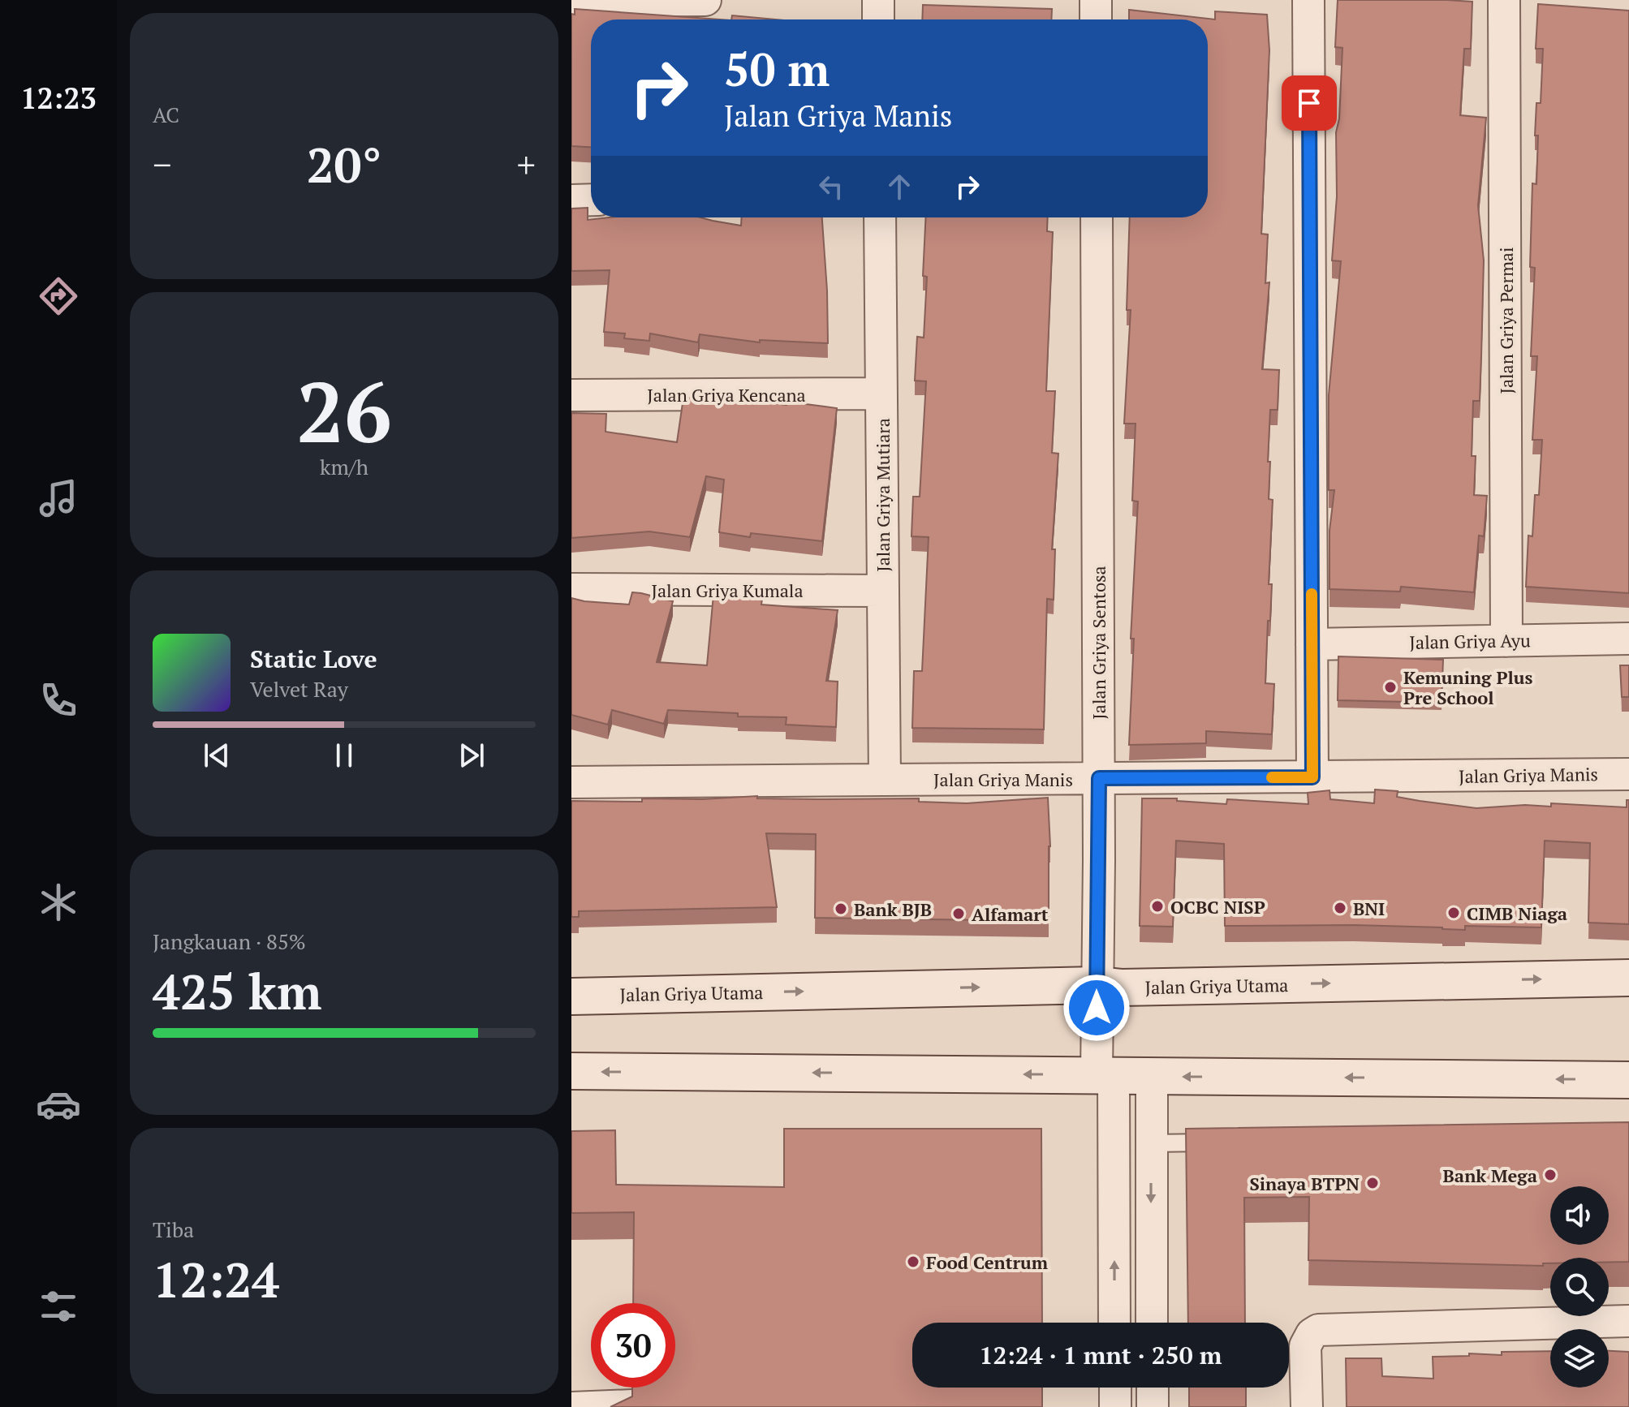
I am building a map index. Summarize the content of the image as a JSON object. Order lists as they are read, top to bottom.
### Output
{
  "streets": {
    "main road": ["Jalan Griya Utama"],
    "street": [
      "Jalan Griya Permai",
      "Jalan Griya Kencana",
      "Jalan Griya Mutiara",
      "Jalan Griya Kumala",
      "Jalan Griya Ayu",
      "Jalan Griya Sentosa",
      "Jalan Griya Manis"
    ]
  },
  "crossings": [
    ["Jalan Griya Permai", "Jalan Griya Ayu"],
    ["Jalan Griya Kencana", "Jalan Griya Mutiara"],
    ["Jalan Griya Mutiara", "Jalan Griya Kumala"],
    ["Jalan Griya Mutiara", "Jalan Griya Manis"],
    ["Jalan Griya Sentosa", "Jalan Griya Manis"],
    ["Jalan Griya Sentosa", "Jalan Griya Utama"]
  ],
  "places": [
    "Kemuning Plus Pre School",
    "OCBC NISP",
    "BNI",
    "Bank BJB",
    "CIMB Niaga",
    "Alfamart",
    "Bank Mega",
    "Sinaya BTPN",
    "Food Centrum"
  ],
  "page": {
    "tabs": "12:23",
    "tile": [
      "AC",
      ["26", "km/h"],
      ["Jangkauan · 85%", "425 km"],
      ["Tiba", "12:24"]
    ],
    "turn": ["50 m", "Jalan Griya Manis"],
    "heat": ["−", "20°", "+"],
    "song": ["Static Love", "Velvet Ray"],
    "limit": "30",
    "trip": "12:24 · 1 mnt · 250 m"
  }
}
